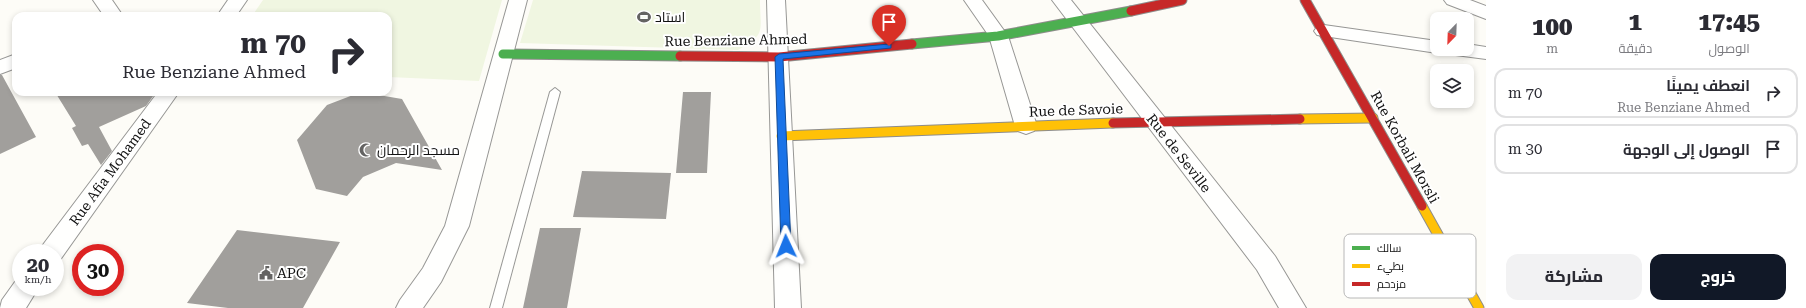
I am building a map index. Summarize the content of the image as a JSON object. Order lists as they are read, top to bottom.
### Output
{
  "streets": {
    "street": [
      "Rue Benziane Ahmed",
      "Rue de Savoie",
      "Rue Korbali Morsli",
      "Rue de Seville",
      "Rue Afia Mohamed"
    ]
  },
  "crossings": [
    ["Rue Benziane Ahmed", "Rue de Seville"],
    ["Rue de Savoie", "Rue Korbali Morsli"],
    ["Rue de Savoie", "Rue de Seville"]
  ],
  "places": {
    "sports": ["استاد"],
    "mosque": ["مسجد الرحمان"],
    "public building": ["APC"]
  },
  "legend": ["سالك", "بطيء", "مزدحم"],
  "north": "bottom left",
  "page": {
    "eta": [
      "17:45",
      "الوصول",
      "1",
      "دقيقة",
      "100",
      "m"
    ],
    "turn": ["70 m", "Rue Benziane Ahmed"],
    "list": [
      {
        "name": "انعطف يمينًا",
        "note": "Rue Benziane Ahmed",
        "value": "70 m"
      },
      {
        "name": "الوصول إلى الوجهة",
        "value": "30 m"
      }
    ],
    "speed": "20 km/h",
    "limit": "30",
    "buttons": ["خروج", "مشاركة"]
  }
}
